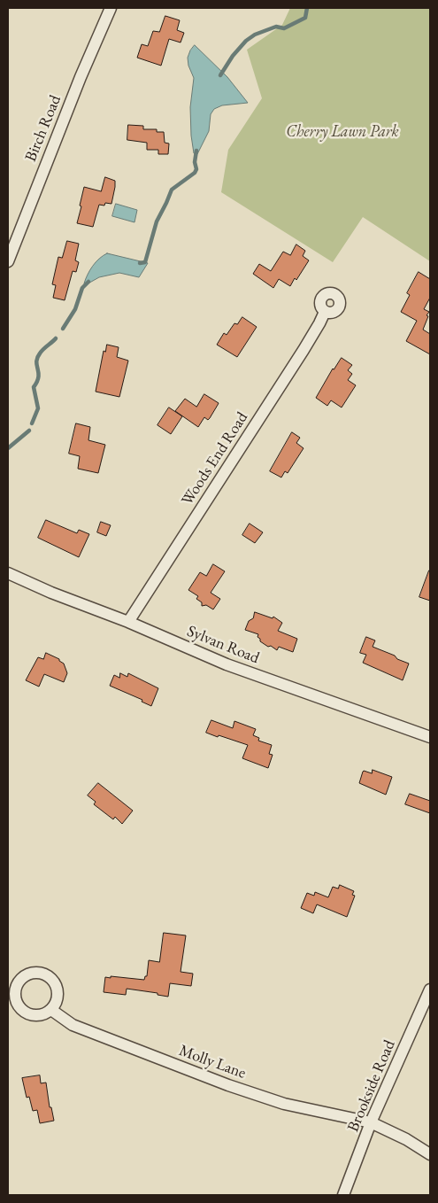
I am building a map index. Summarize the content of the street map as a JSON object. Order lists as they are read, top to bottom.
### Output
{
  "streets": {
    "street": [
      "Birch Road",
      "Woods End Road",
      "Sylvan Road",
      "Molly Lane",
      "Brookside Road"
    ]
  },
  "crossings": [
    ["Woods End Road", "Sylvan Road"],
    ["Molly Lane", "Brookside Road"]
  ],
  "parks": ["Cherry Lawn Park"]
}
